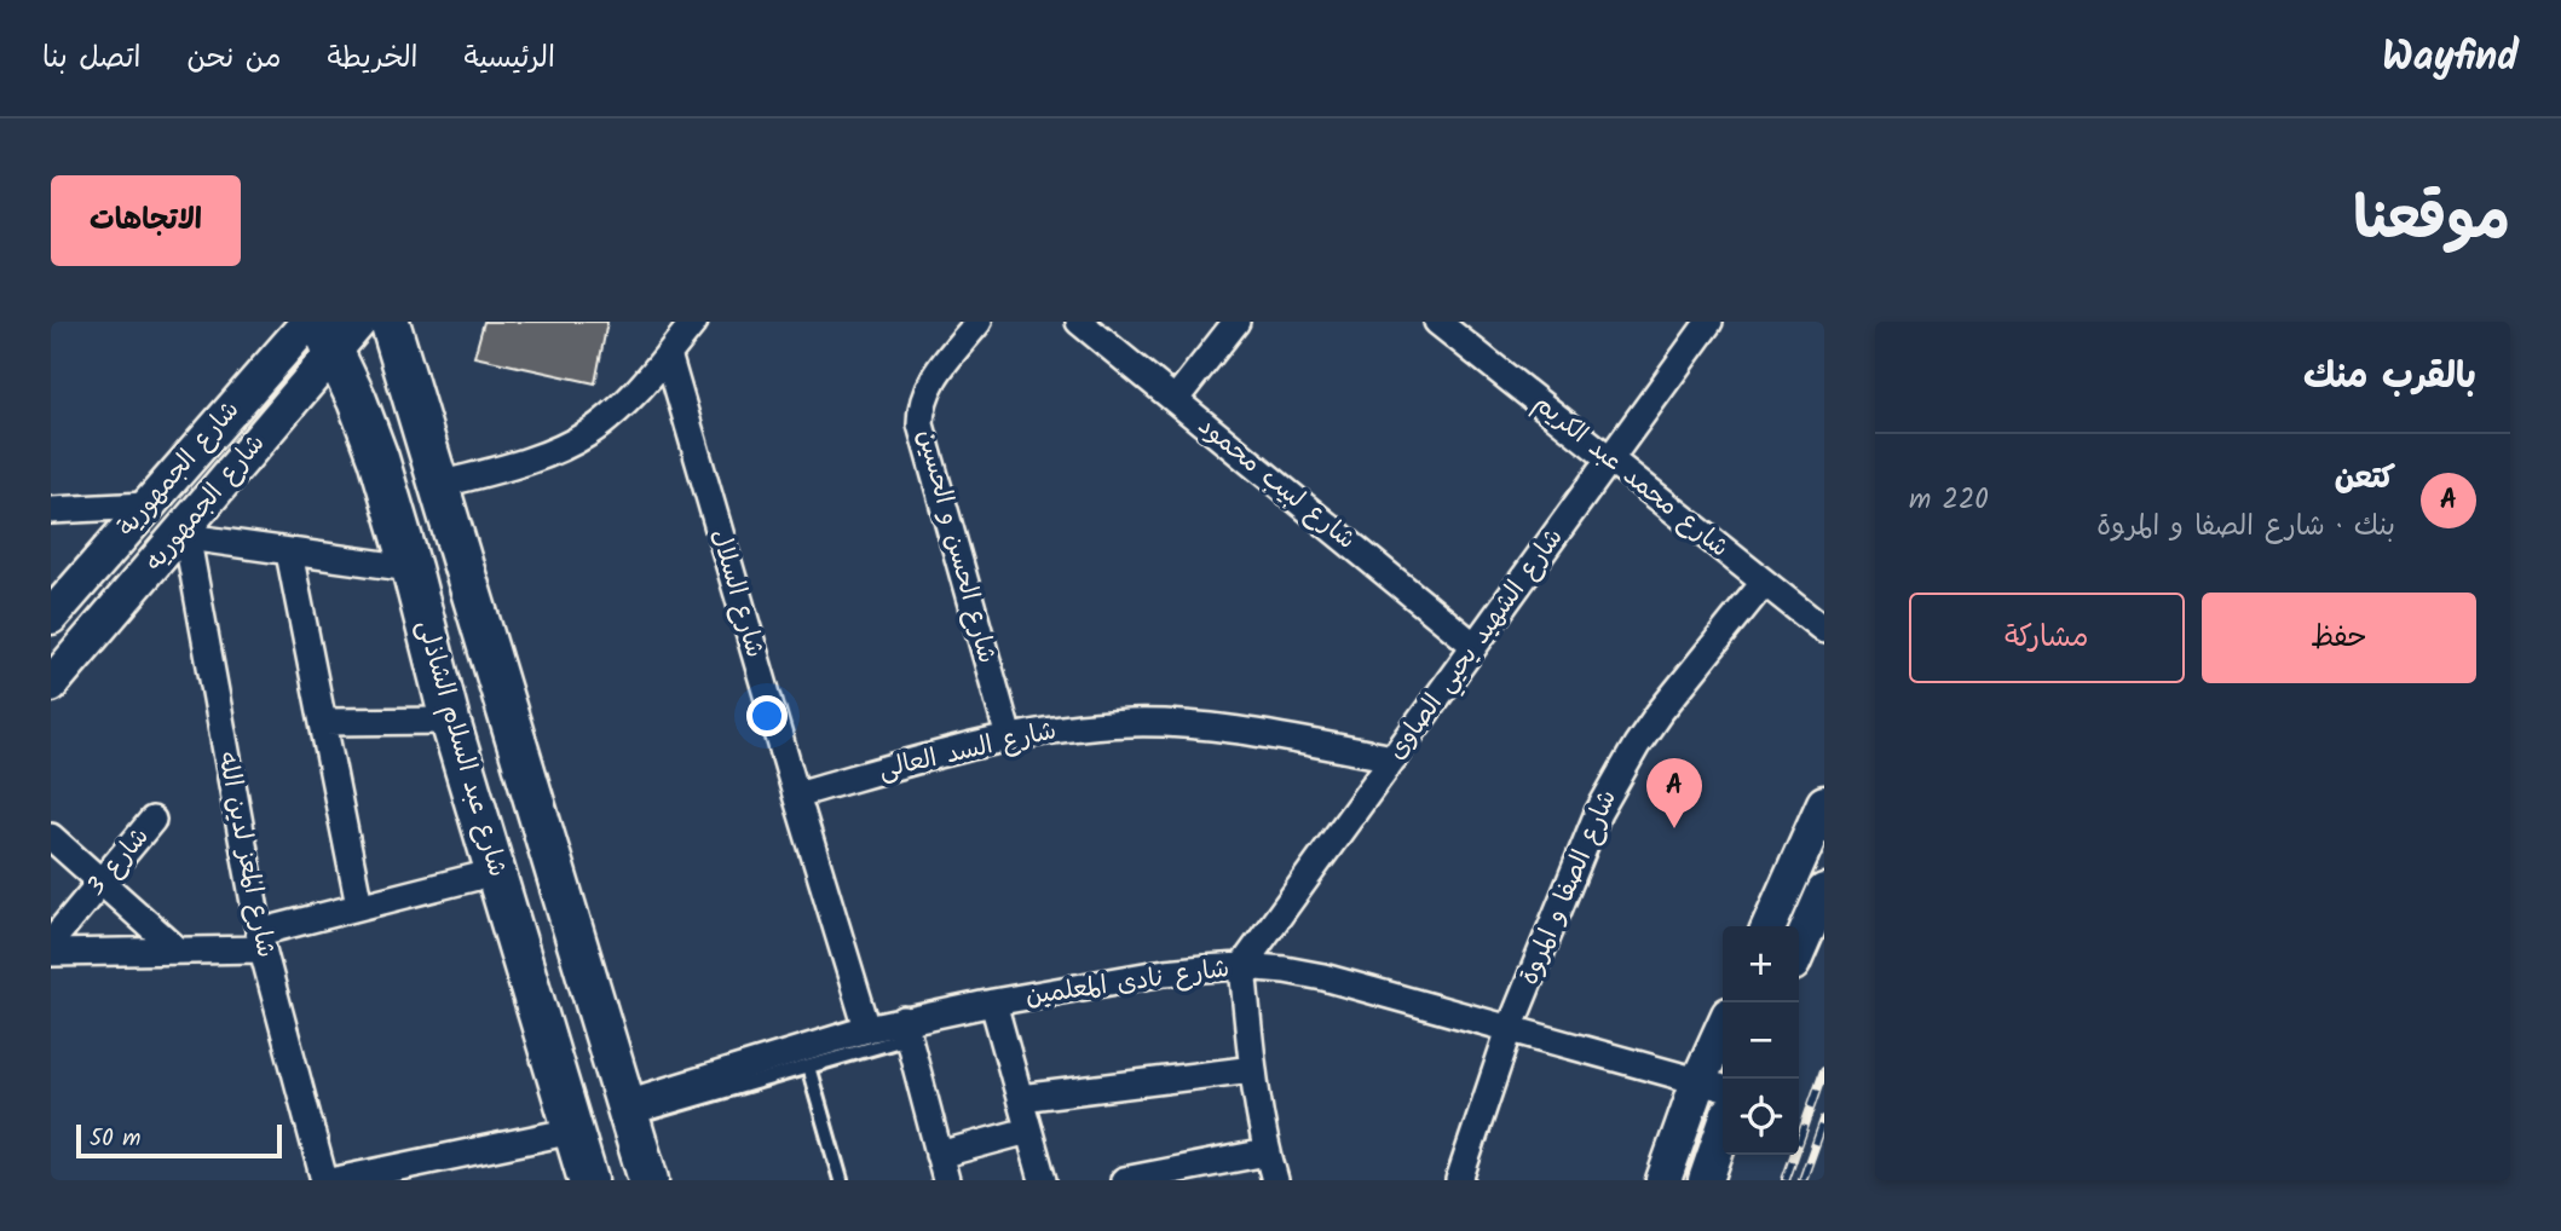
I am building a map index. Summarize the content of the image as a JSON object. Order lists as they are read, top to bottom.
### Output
{
  "streets": {
    "main road": ["شارع الجمهورية", "شارع الجمهوريه", "شارع عبد السلام الشاذلى"],
    "street": [
      "شارع محمد عبد الكريم",
      "شارع لبيب محمود",
      "شارع الحسن و الحسين",
      "شارع السلال",
      "شارع الشهيد يحيي الصاوى",
      "شارع السد العالى",
      "شارع المعز لدين الله",
      "شارع 3",
      "شارع الصفا و المروة",
      "شارع نادى المعلمين"
    ]
  },
  "crossings": [
    ["شارع محمد عبد الكريم", "شارع الشهيد يحيي الصاوى"],
    ["شارع محمد عبد الكريم", "شارع الصفا و المروة"],
    ["شارع لبيب محمود", "شارع الشهيد يحيي الصاوى"],
    ["شارع الجمهوريه", "شارع عبد السلام الشاذلى"],
    ["شارع الجمهوريه", "شارع المعز لدين الله"],
    ["شارع الحسن و الحسين", "شارع السد العالى"],
    ["شارع السلال", "شارع السد العالى"],
    ["شارع السلال", "شارع نادى المعلمين"],
    ["شارع الشهيد يحيي الصاوى", "شارع السد العالى"],
    ["شارع الشهيد يحيي الصاوى", "شارع نادى المعلمين"],
    ["شارع عبد السلام الشاذلى", "شارع نادى المعلمين"],
    ["شارع الصفا و المروة", "شارع نادى المعلمين"]
  ],
  "scale_bar": "50 m",
  "page": {
    "header": "Wayfind",
    "nav": [
      "الرئيسية",
      "الخريطة",
      "من نحن",
      "اتصل بنا"
    ],
    "title": "موقعنا",
    "buttons": [
      "الاتجاهات",
      ["حفظ", "مشاركة"]
    ],
    "heading": "بالقرب منك",
    "list": [
      {
        "mark": "A",
        "name": "كتعن",
        "note": "بنك · شارع الصفا و المروة",
        "value": "220 m"
      }
    ],
    "pins": "A",
    "map_buttons": ["+", "−"],
    "scale": "50 m"
  }
}
